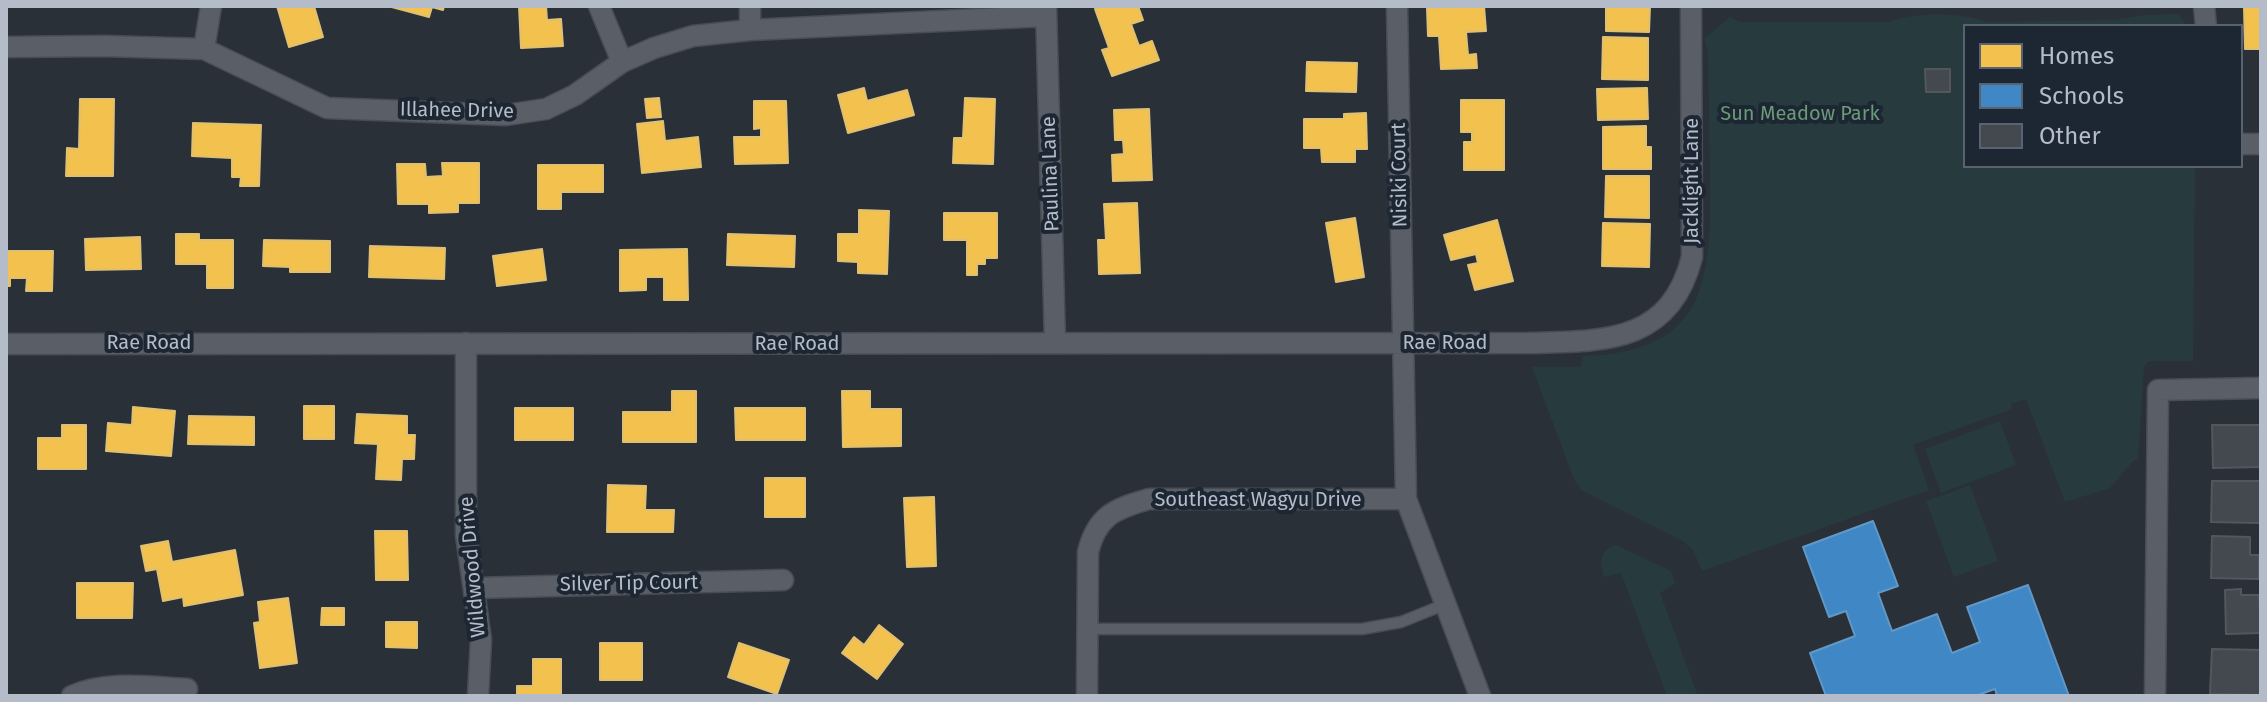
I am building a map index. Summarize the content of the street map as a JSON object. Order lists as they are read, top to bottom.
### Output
{
  "streets": {
    "street": [
      "Illahee Drive",
      "Paulina Lane",
      "Nisiki Court",
      "Jacklight Lane",
      "Rae Road",
      "Southeast Wagyu Drive",
      "Wildwood Drive",
      "Silver Tip Court"
    ]
  },
  "crossings": [
    ["Illahee Drive", "Paulina Lane"],
    ["Paulina Lane", "Rae Road"],
    ["Nisiki Court", "Rae Road"],
    ["Nisiki Court", "Southeast Wagyu Drive"],
    ["Jacklight Lane", "Rae Road"],
    ["Rae Road", "Wildwood Drive"],
    ["Wildwood Drive", "Silver Tip Court"]
  ],
  "parks": ["Sun Meadow Park"],
  "legend": ["Homes", "Schools", "Other"]
}
